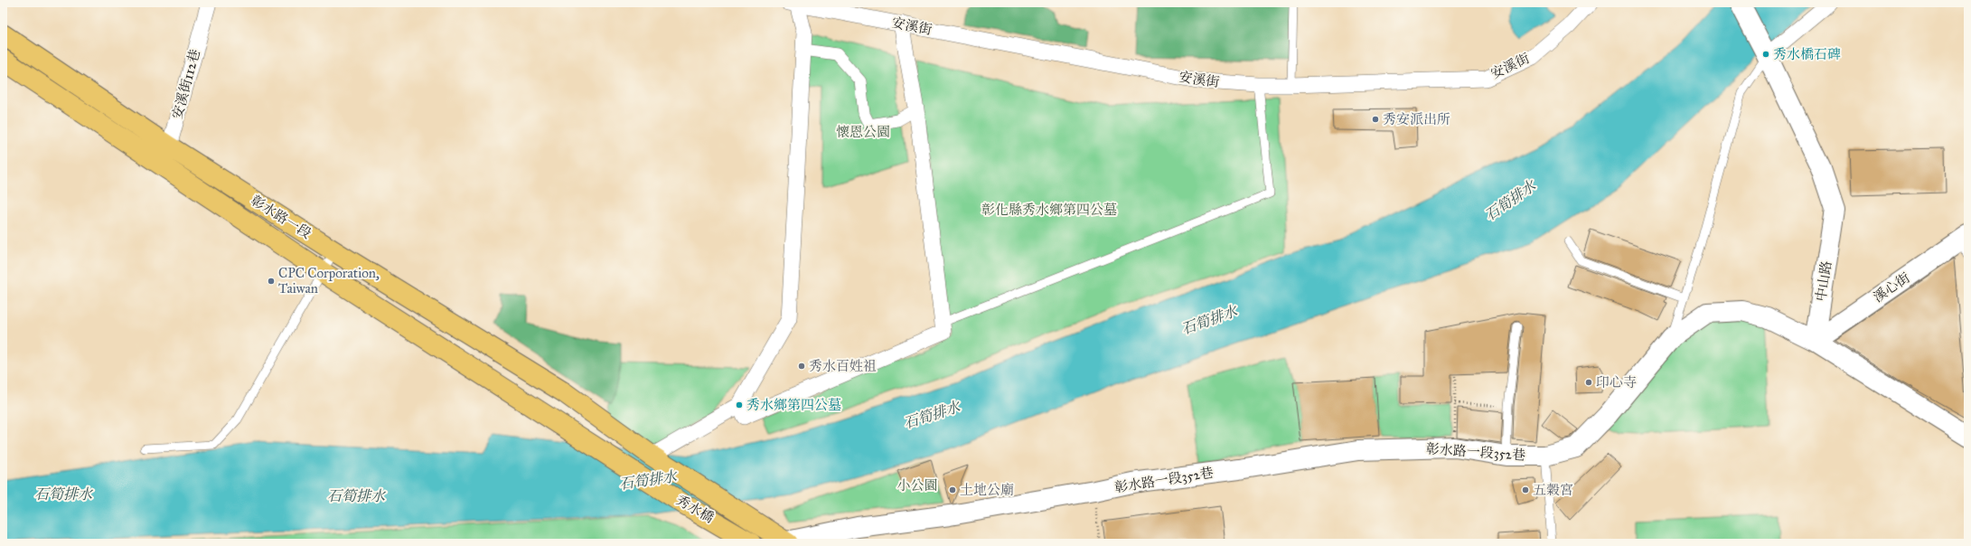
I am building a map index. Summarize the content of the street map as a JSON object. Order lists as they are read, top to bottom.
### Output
{
  "streets": {
    "main road": ["彰水路一段", "秀水橋"],
    "street": [
      "安溪街",
      "安溪街112巷",
      "中山路",
      "溪心街",
      "彰水路一段352巷"
    ]
  },
  "crossings": [
    ["安溪街112巷", "彰水路一段"],
    ["彰水路一段", "秀水橋"],
    ["中山路", "溪心街"],
    ["中山路", "彰水路一段352巷"],
    ["溪心街", "彰水路一段352巷"],
    ["彰水路一段352巷", "秀水橋"]
  ],
  "water": ["石筍排水"],
  "parks": ["懷恩公園", "彰化縣秀水鄉第四公墓", "小公園"],
  "places": [
    "秀水橋石碑",
    "秀安派出所",
    "CPC Corporation, Taiwan",
    "秀水百姓祖",
    "印心寺",
    "秀水鄉第四公墓",
    "土地公廟",
    "五穀宮"
  ]
}
